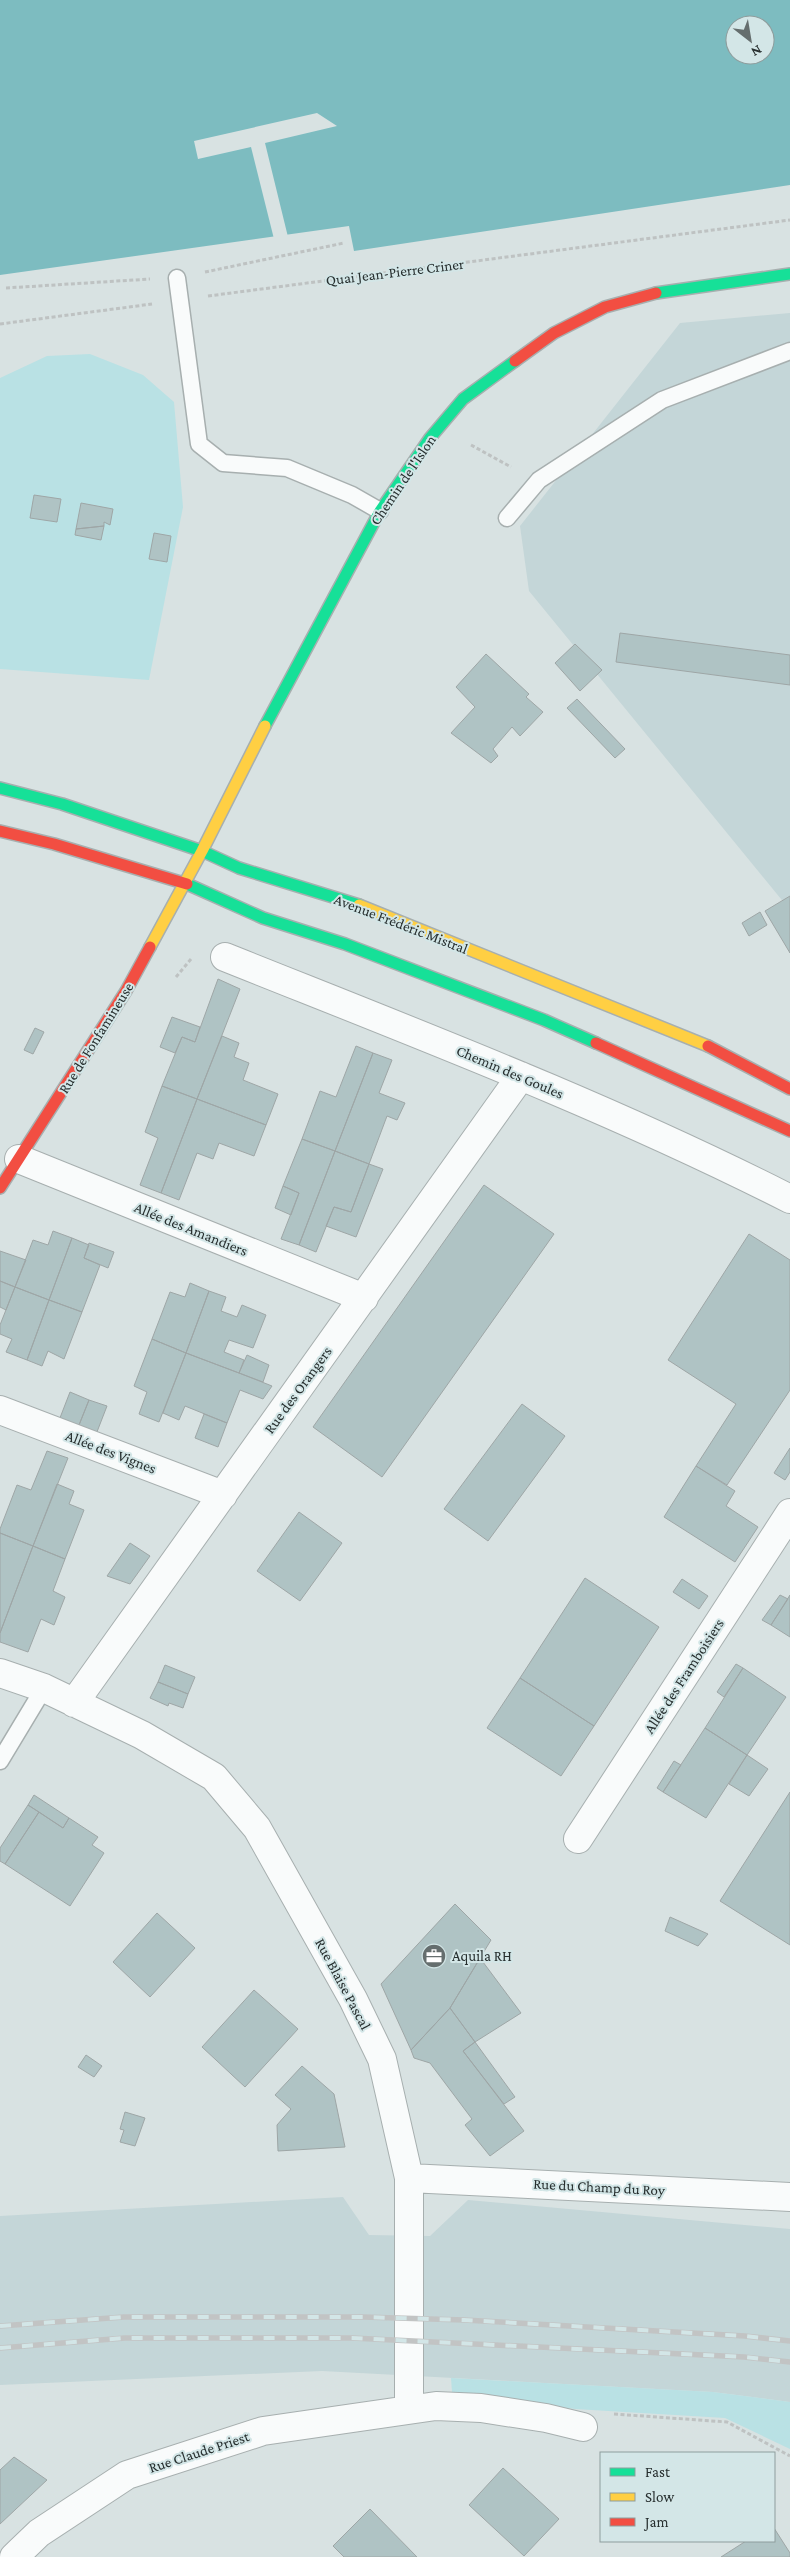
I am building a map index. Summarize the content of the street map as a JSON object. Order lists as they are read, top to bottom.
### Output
{
  "streets": {
    "main road": ["Chemin de l'Islon", "Avenue Frédéric Mistral", "Rue de Fonfamineuse"],
    "street": [
      "Chemin des Goules",
      "Allée des Amandiers",
      "Rue des Orangers",
      "Allée des Vignes",
      "Allée des Framboisiers",
      "Rue Blaise Pascal",
      "Rue du Champ du Roy",
      "Rue Claude Priest"
    ],
    "path": ["Quai Jean-Pierre Criner"]
  },
  "crossings": [
    ["Chemin de l'Islon", "Avenue Frédéric Mistral"],
    ["Chemin de l'Islon", "Rue de Fonfamineuse"],
    ["Rue de Fonfamineuse", "Allée des Amandiers"],
    ["Chemin des Goules", "Rue des Orangers"],
    ["Allée des Amandiers", "Rue des Orangers"],
    ["Rue des Orangers", "Allée des Vignes"],
    ["Rue des Orangers", "Rue Blaise Pascal"],
    ["Rue Blaise Pascal", "Rue du Champ du Roy"],
    ["Rue Blaise Pascal", "Rue Claude Priest"]
  ],
  "places": {
    "office": ["Aquila RH"]
  },
  "legend": ["Fast", "Slow", "Jam"],
  "north": "bottom right"
}
